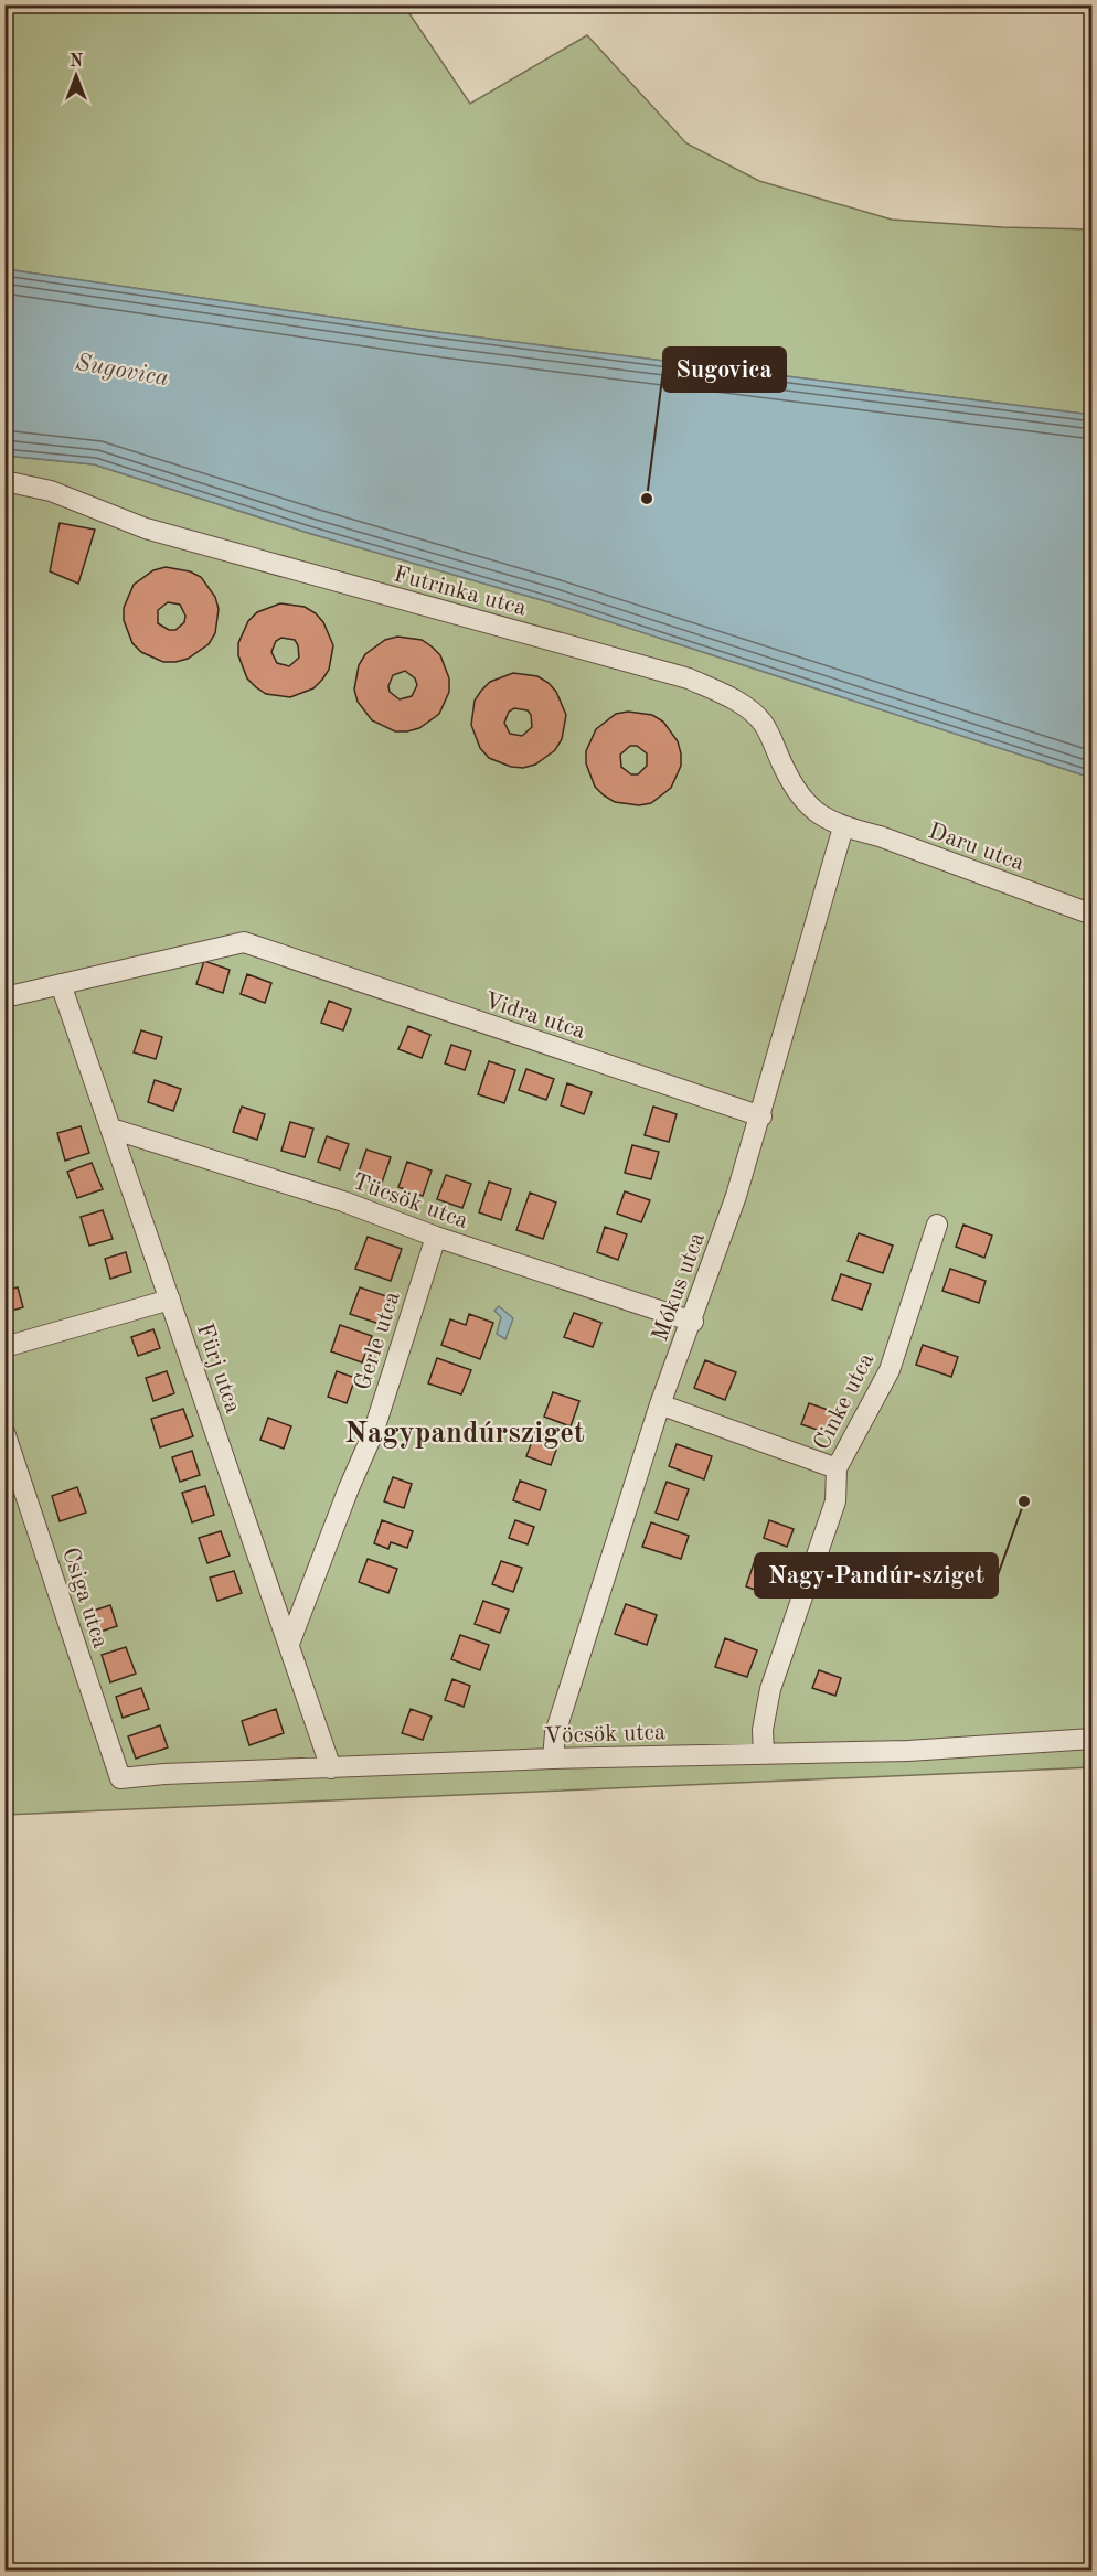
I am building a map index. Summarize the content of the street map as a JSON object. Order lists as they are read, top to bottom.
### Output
{
  "streets": {
    "street": [
      "Futrinka utca",
      "Daru utca",
      "Vidra utca",
      "Tücsök utca",
      "Mókus utca",
      "Gerle utca",
      "Fürj utca",
      "Cinke utca",
      "Csiga utca",
      "Vöcsök utca"
    ]
  },
  "crossings": [
    ["Futrinka utca", "Daru utca"],
    ["Futrinka utca", "Mókus utca"],
    ["Daru utca", "Mókus utca"],
    ["Vidra utca", "Mókus utca"],
    ["Vidra utca", "Fürj utca"],
    ["Tücsök utca", "Mókus utca"],
    ["Tücsök utca", "Gerle utca"],
    ["Tücsök utca", "Fürj utca"],
    ["Mókus utca", "Vöcsök utca"],
    ["Gerle utca", "Fürj utca"],
    ["Fürj utca", "Vöcsök utca"],
    ["Cinke utca", "Vöcsök utca"],
    ["Csiga utca", "Vöcsök utca"]
  ],
  "districts": ["Nagypandúrsziget"],
  "water": ["Sugovica"],
  "places": ["Sugovica", "Nagy-Pandúr-sziget"],
  "north": "top"
}
